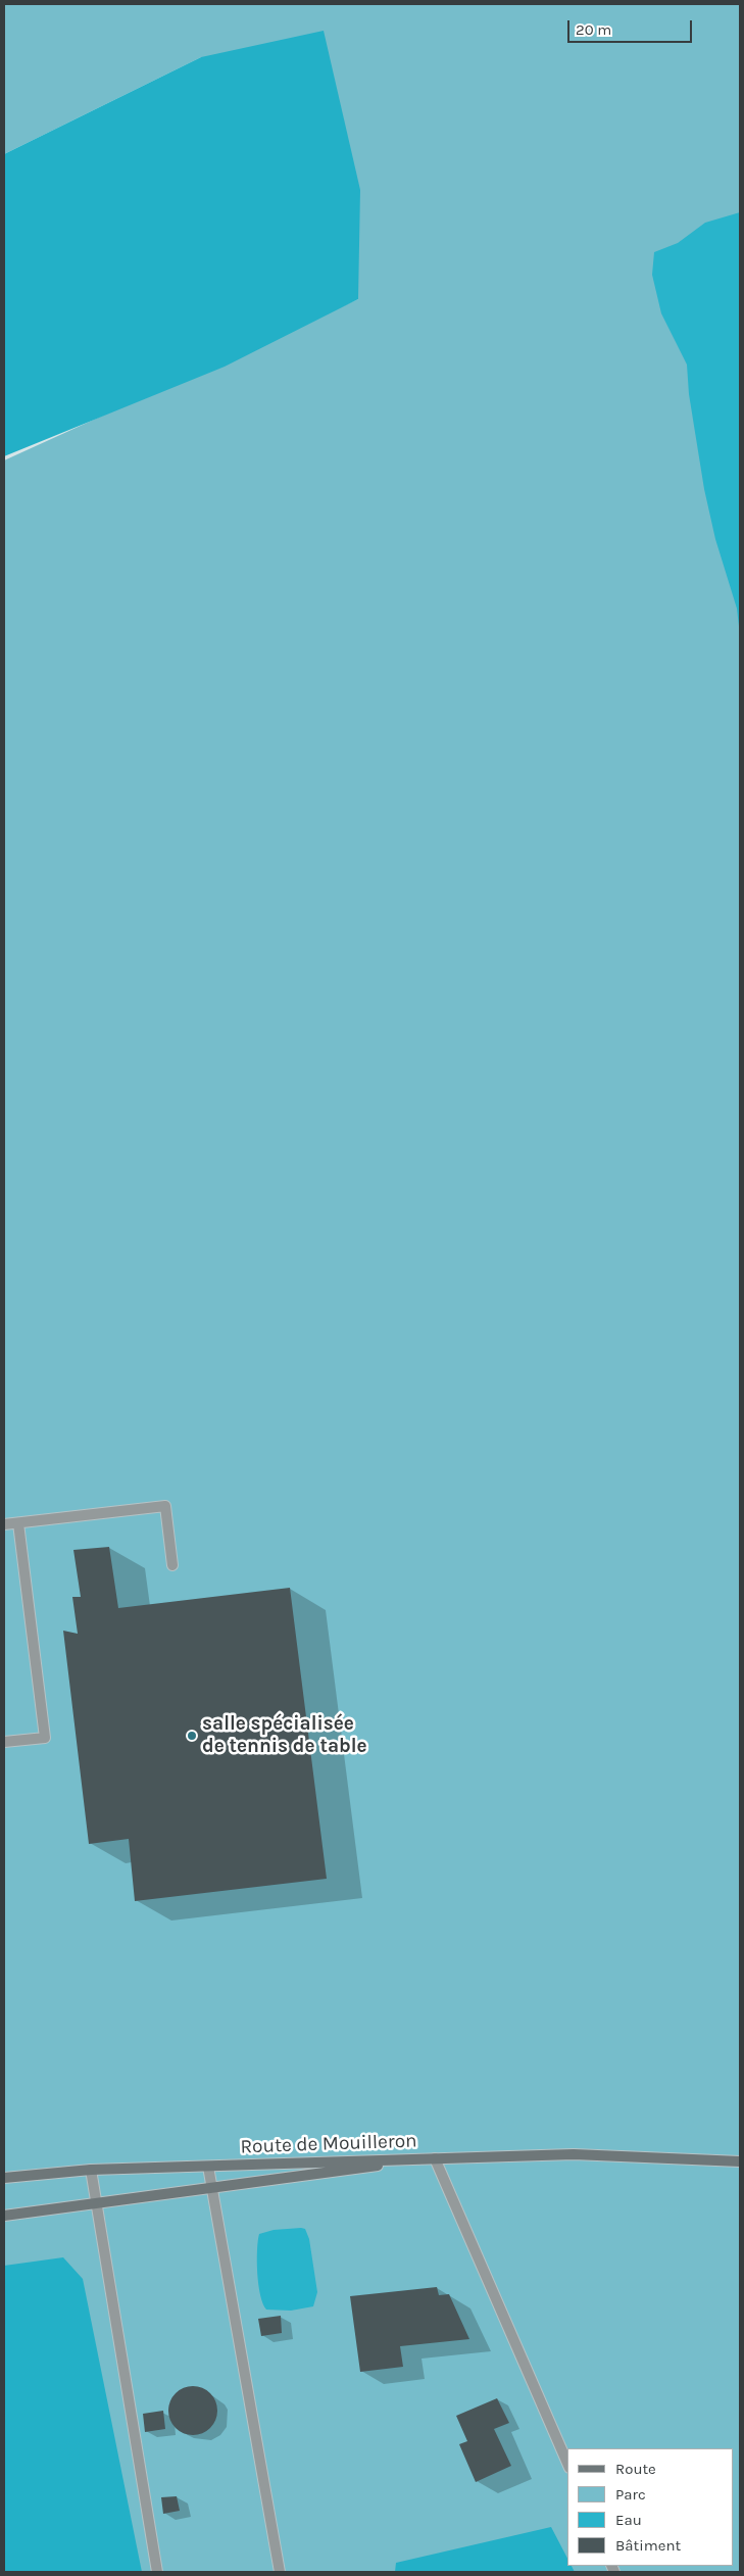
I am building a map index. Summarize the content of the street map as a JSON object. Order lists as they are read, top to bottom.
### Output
{
  "streets": {
    "street": ["Route de Mouilleron"]
  },
  "places": ["salle spécialisée de tennis de table"],
  "legend": [
    "Route",
    "Parc",
    "Eau",
    "Bâtiment"
  ],
  "scale_bar": "20 m"
}
